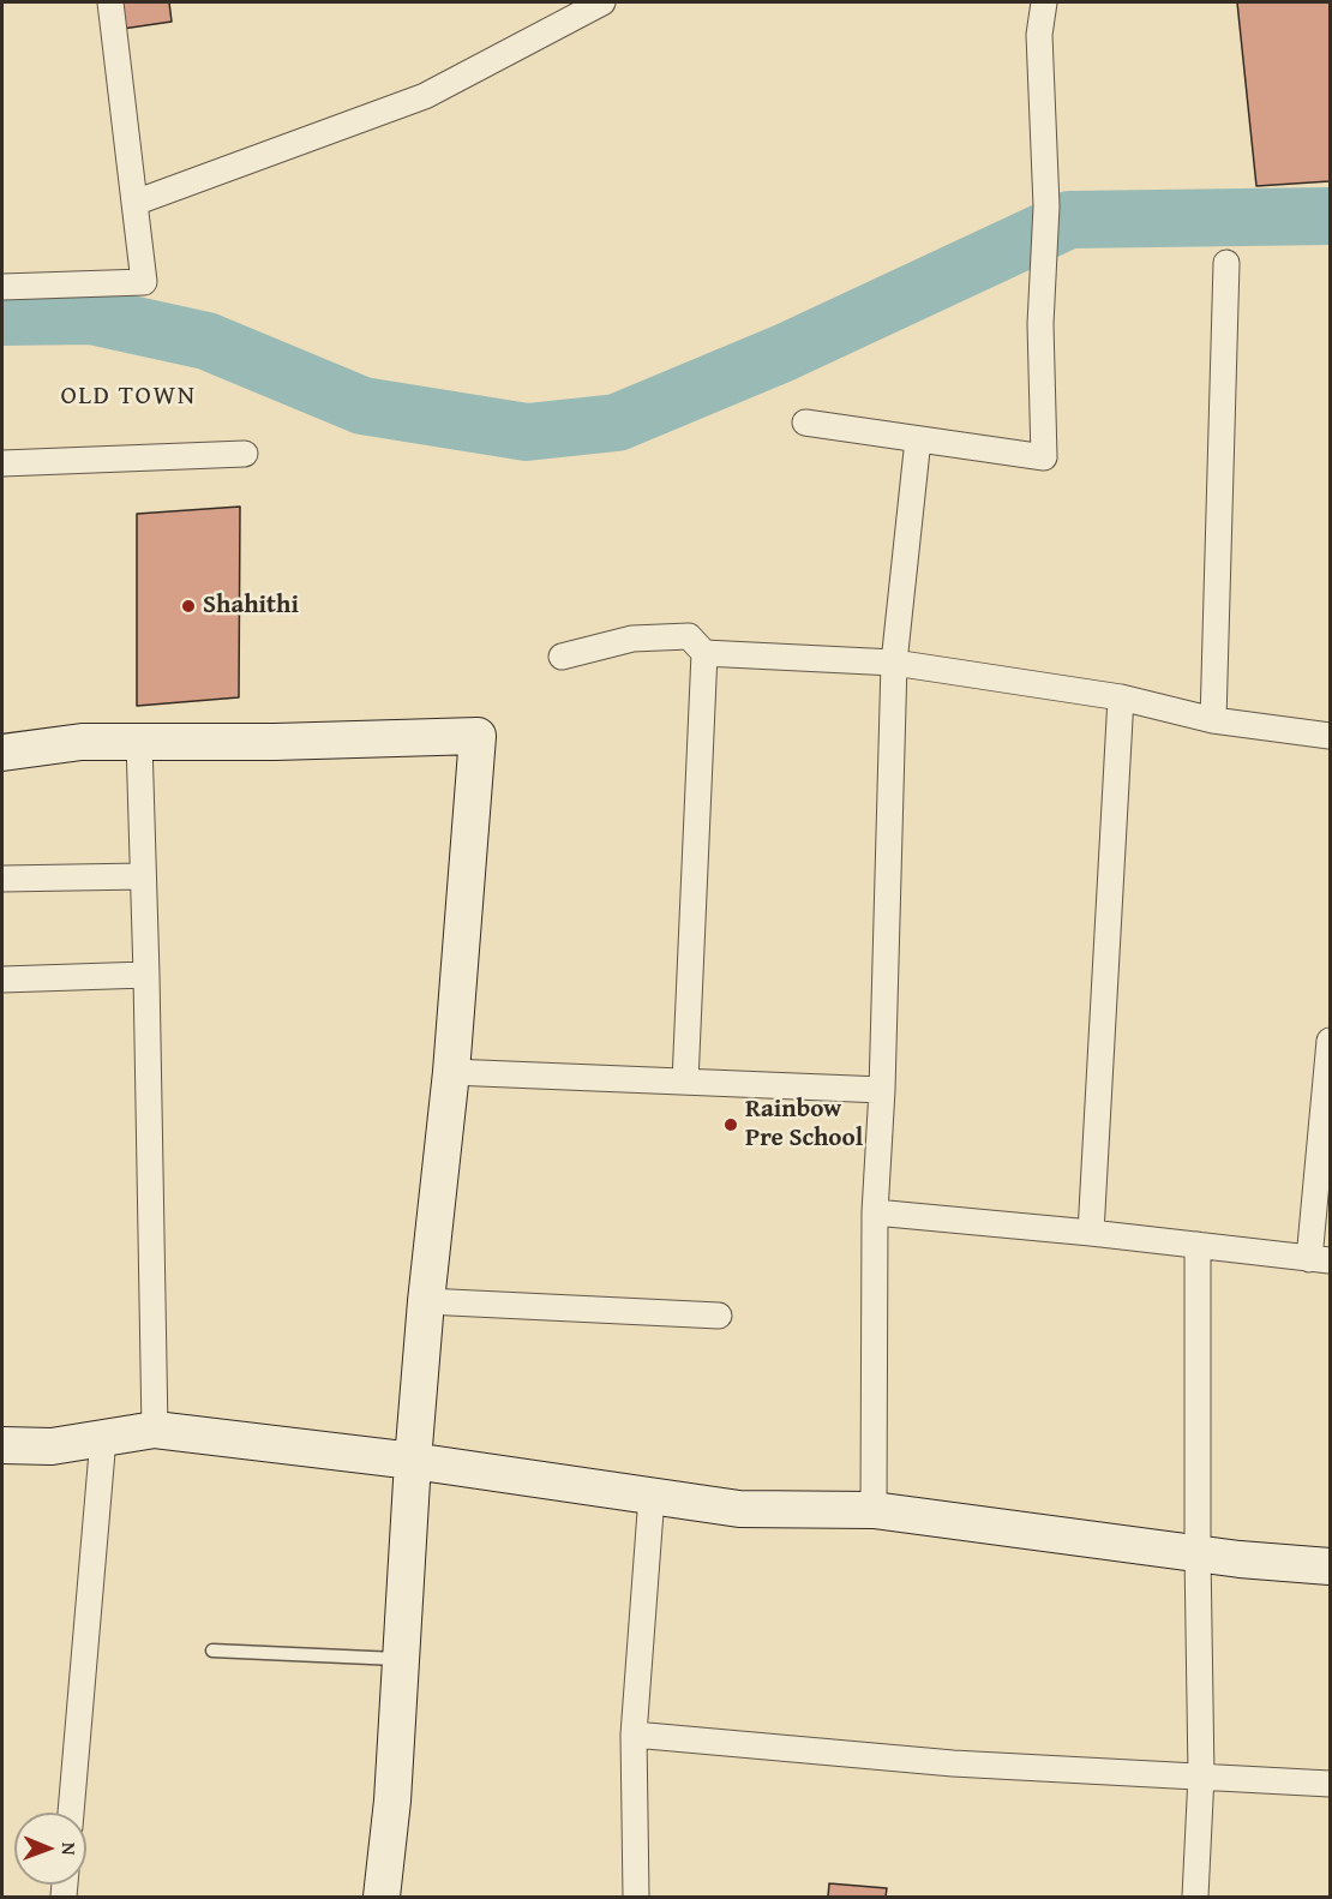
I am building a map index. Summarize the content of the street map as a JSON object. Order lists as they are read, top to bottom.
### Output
{
  "districts": ["OLD TOWN"],
  "places": ["Shahithi", "Rainbow Pre School"],
  "north": "right"
}
